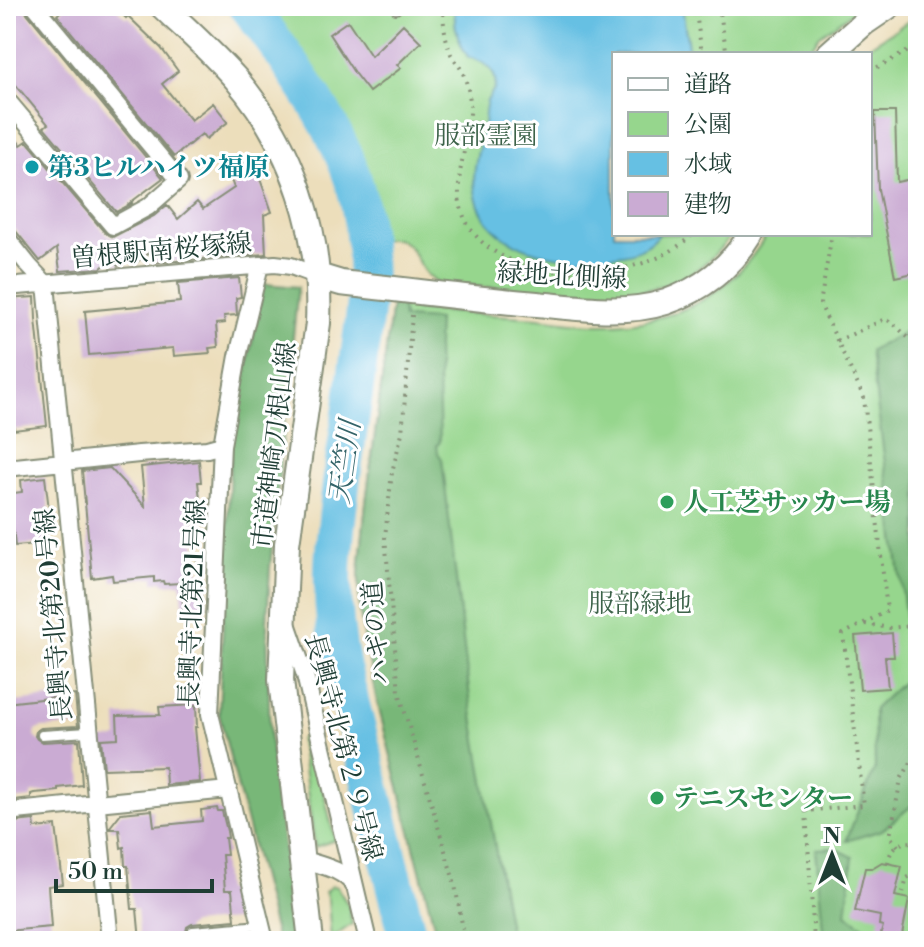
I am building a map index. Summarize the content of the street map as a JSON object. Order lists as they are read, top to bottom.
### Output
{
  "streets": {
    "street": [
      "曽根駅南桜塚線",
      "緑地北側線",
      "市道神崎刀根山線",
      "長興寺北第21号線",
      "長興寺北第20号線",
      "長興寺北第２９号線"
    ],
    "path": ["ハギの道"]
  },
  "crossings": [
    ["曽根駅南桜塚線", "緑地北側線"],
    ["曽根駅南桜塚線", "市道神崎刀根山線"],
    ["曽根駅南桜塚線", "長興寺北第21号線"],
    ["曽根駅南桜塚線", "長興寺北第20号線"],
    ["緑地北側線", "市道神崎刀根山線"],
    ["市道神崎刀根山線", "長興寺北第２９号線"]
  ],
  "water": ["天竺川"],
  "parks": ["服部霊園", "服部緑地"],
  "places": ["第3ヒルハイツ福原", "人工芝サッカー場", "テニスセンター"],
  "legend": [
    "道路",
    "公園",
    "水域",
    "建物"
  ],
  "scale_bar": "50 m",
  "north": "top"
}
